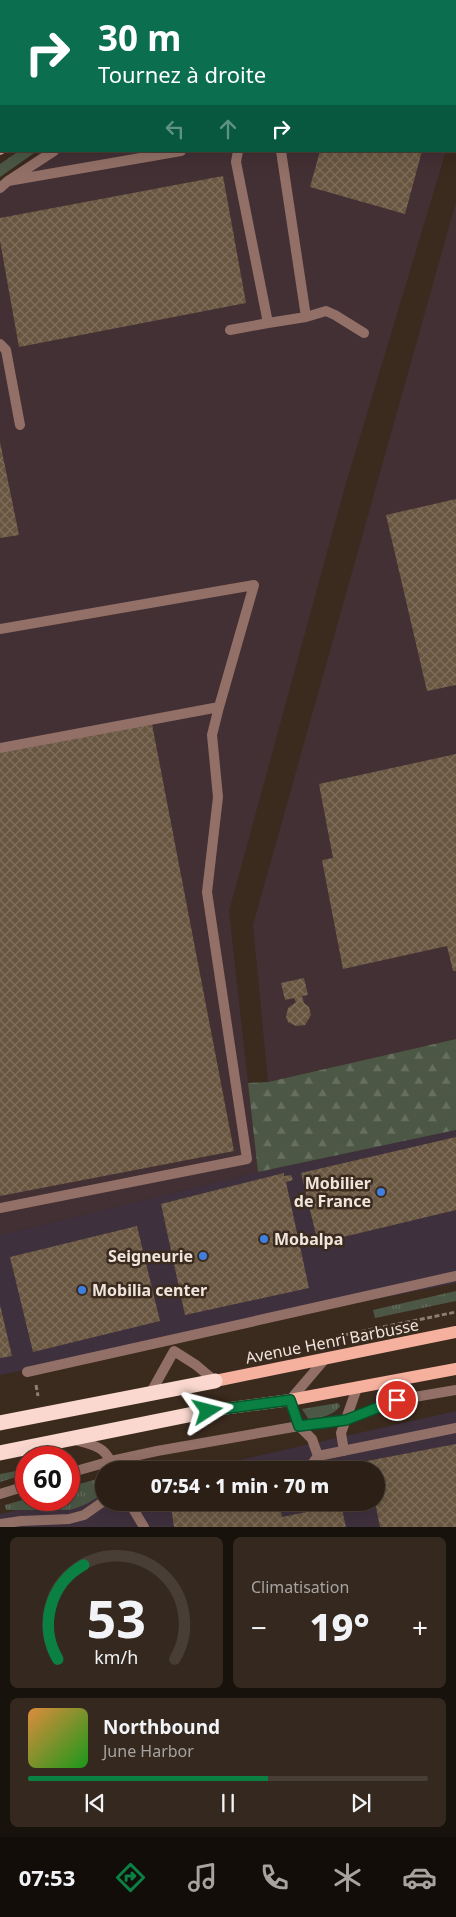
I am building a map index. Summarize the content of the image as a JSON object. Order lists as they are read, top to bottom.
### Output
{
  "streets": {
    "main road": ["Avenue Henri Barbusse"]
  },
  "places": [
    "Mobilier de France",
    "Mobalpa",
    "Seigneurie",
    "Mobilia center"
  ],
  "page": {
    "turn": ["30 m", "Tournez à droite"],
    "limit": "60",
    "trip": "07:54 · 1 min · 70 m",
    "tile": "Climatisation",
    "heat": ["−", "19°", "+"],
    "song": ["Northbound", "June Harbor"],
    "tabs": "07:53",
    "gauge": ["53", "km/h"]
  }
}
